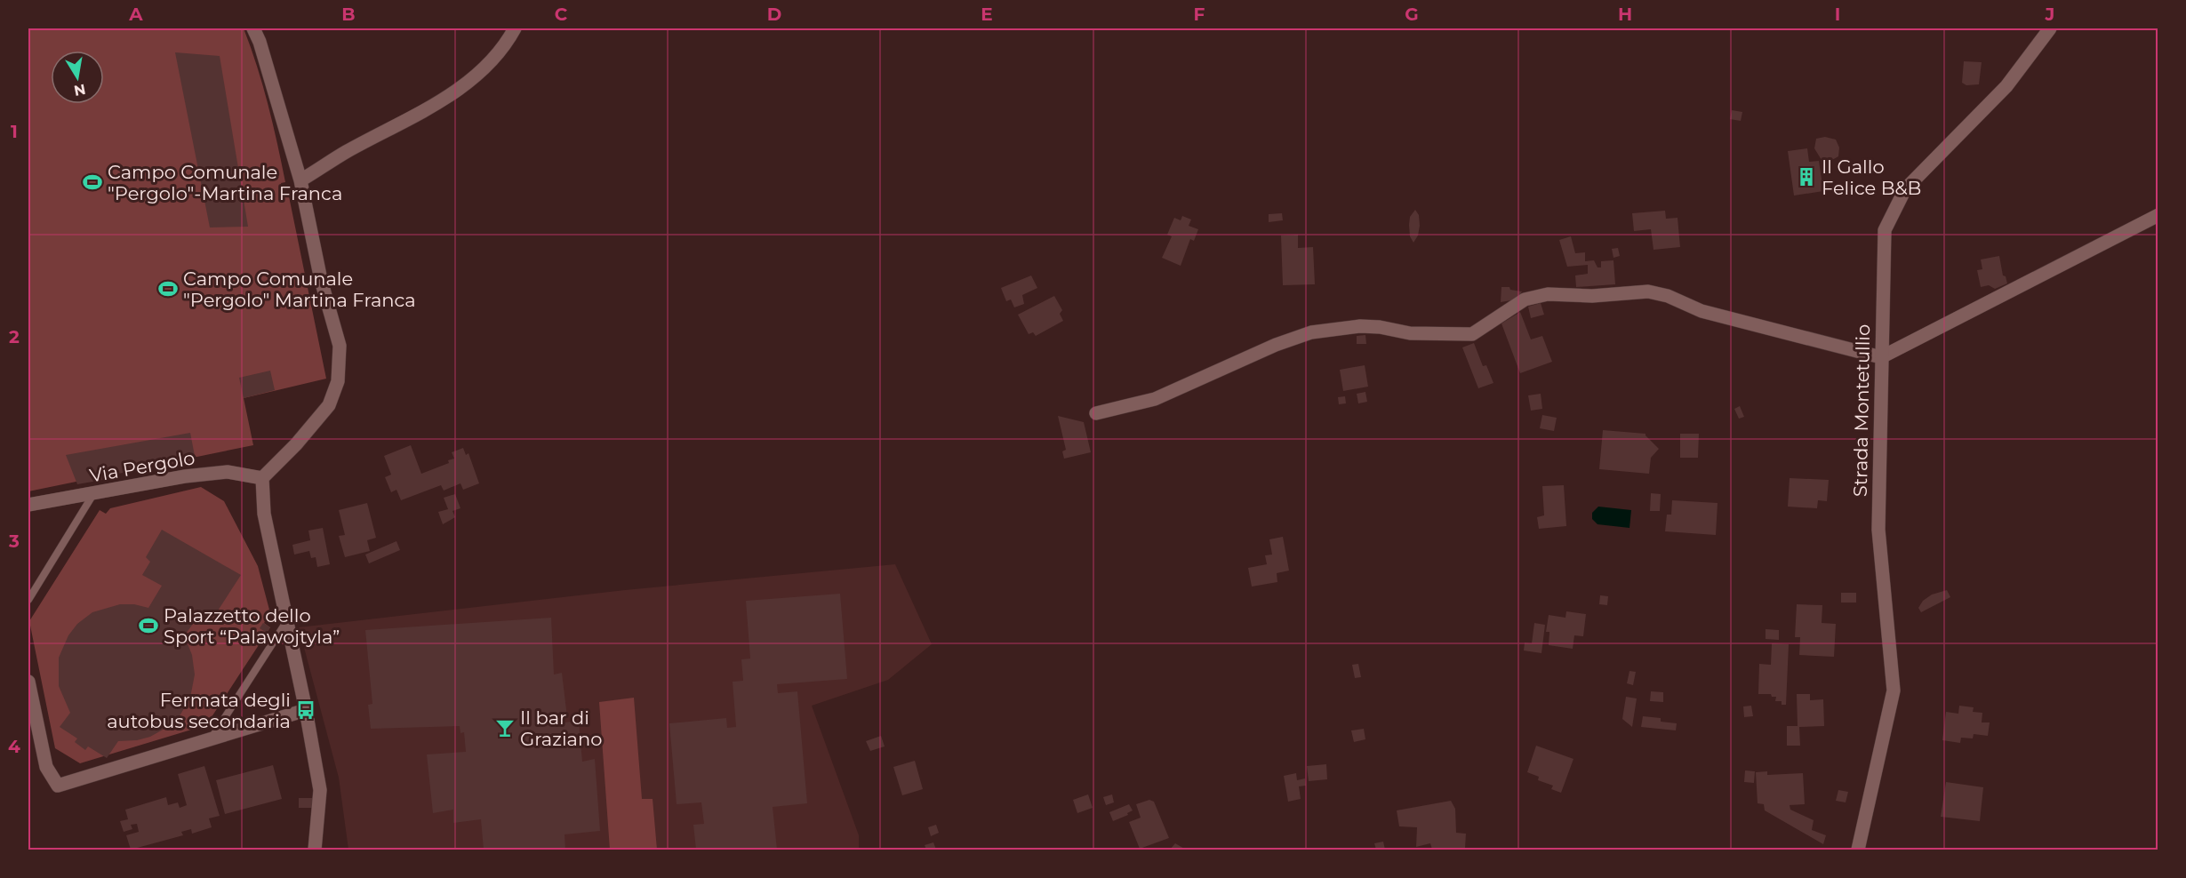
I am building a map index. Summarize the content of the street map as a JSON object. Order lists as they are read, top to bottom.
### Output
{
  "streets": {
    "street": ["Strada Montetullio", "Via Pergolo"]
  },
  "places": {
    "building": ["Il Gallo Felice B&B"],
    "sports": ["Campo Comunale \"Pergolo\"-Martina Franca", "Campo Comunale \"Pergolo\" Martina Franca", "Palazzetto dello Sport “Palawojtyla”"],
    "bus stop": ["Fermata degli autobus secondaria"],
    "bar": ["Il bar di Graziano"]
  },
  "north": "bottom",
  "grid": {
    "columns": [
      "A",
      "B",
      "C",
      "D",
      "E",
      "F",
      "G",
      "H",
      "I",
      "J"
    ],
    "rows": [
      "1",
      "2",
      "3",
      "4"
    ]
  }
}
